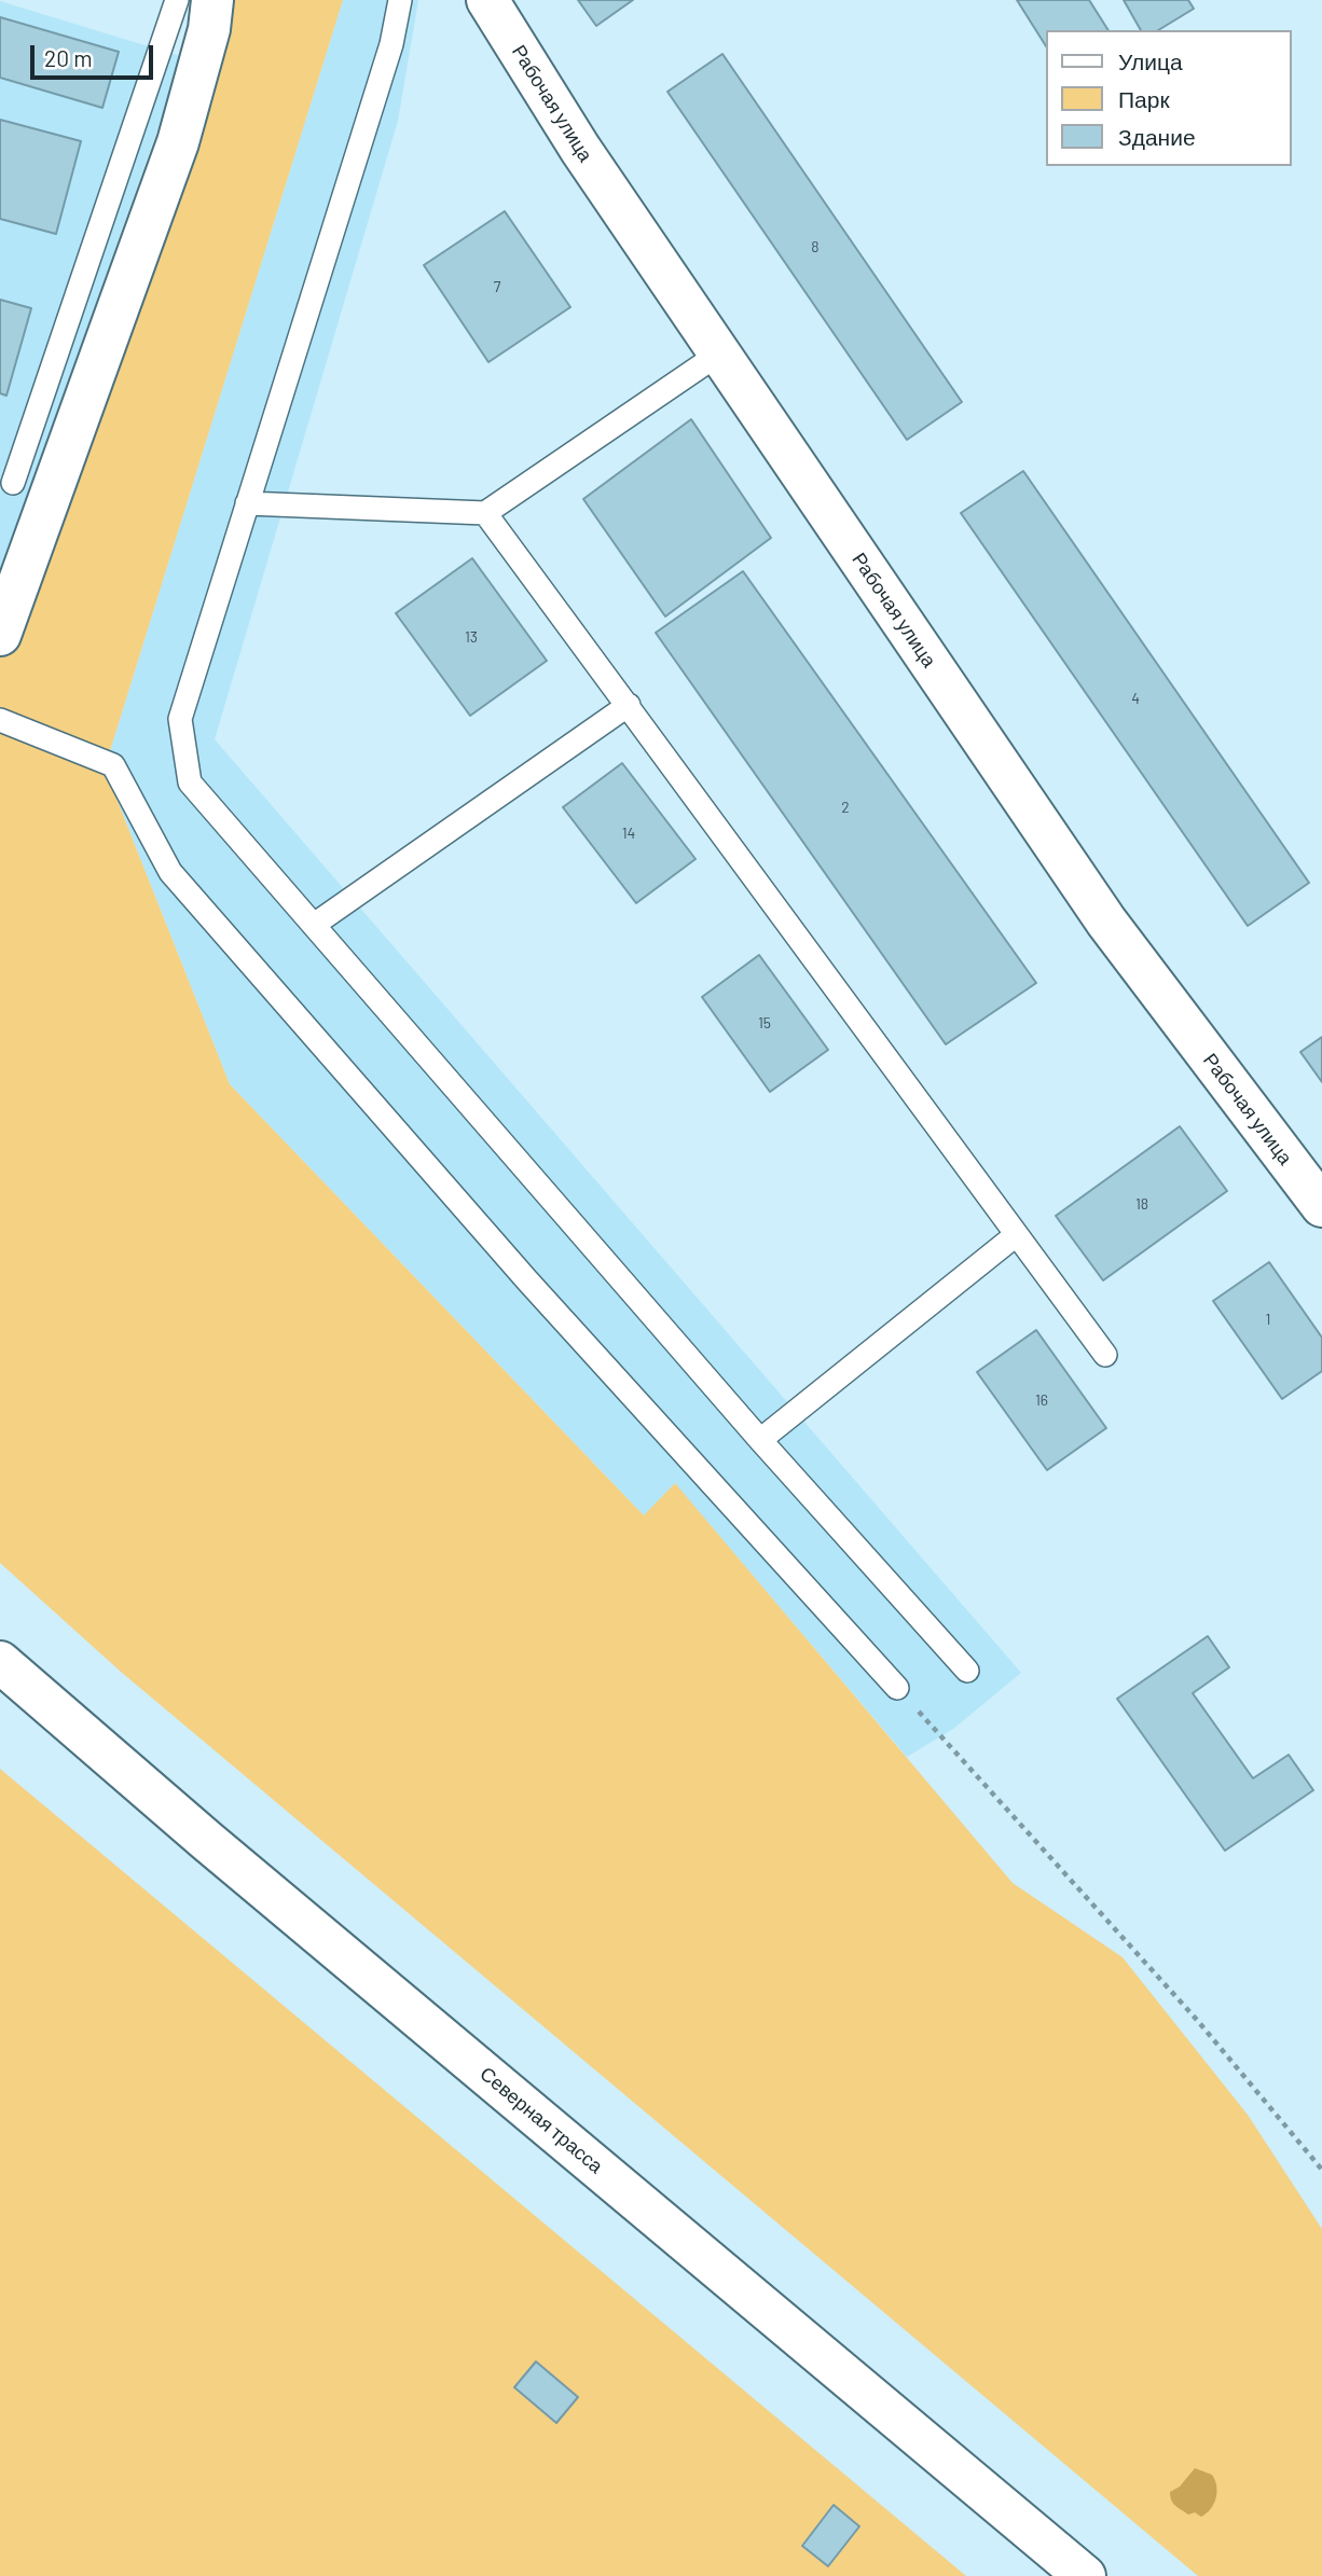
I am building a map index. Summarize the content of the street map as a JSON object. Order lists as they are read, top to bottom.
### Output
{
  "streets": {
    "street": ["Рабочая улица", "Северная трасса"]
  },
  "house_numbers": [
    "8",
    "7",
    "13",
    "4",
    "2",
    "14",
    "15",
    "18",
    "1",
    "16"
  ],
  "legend": ["Улица", "Парк", "Здание"],
  "scale_bar": "20 m"
}
